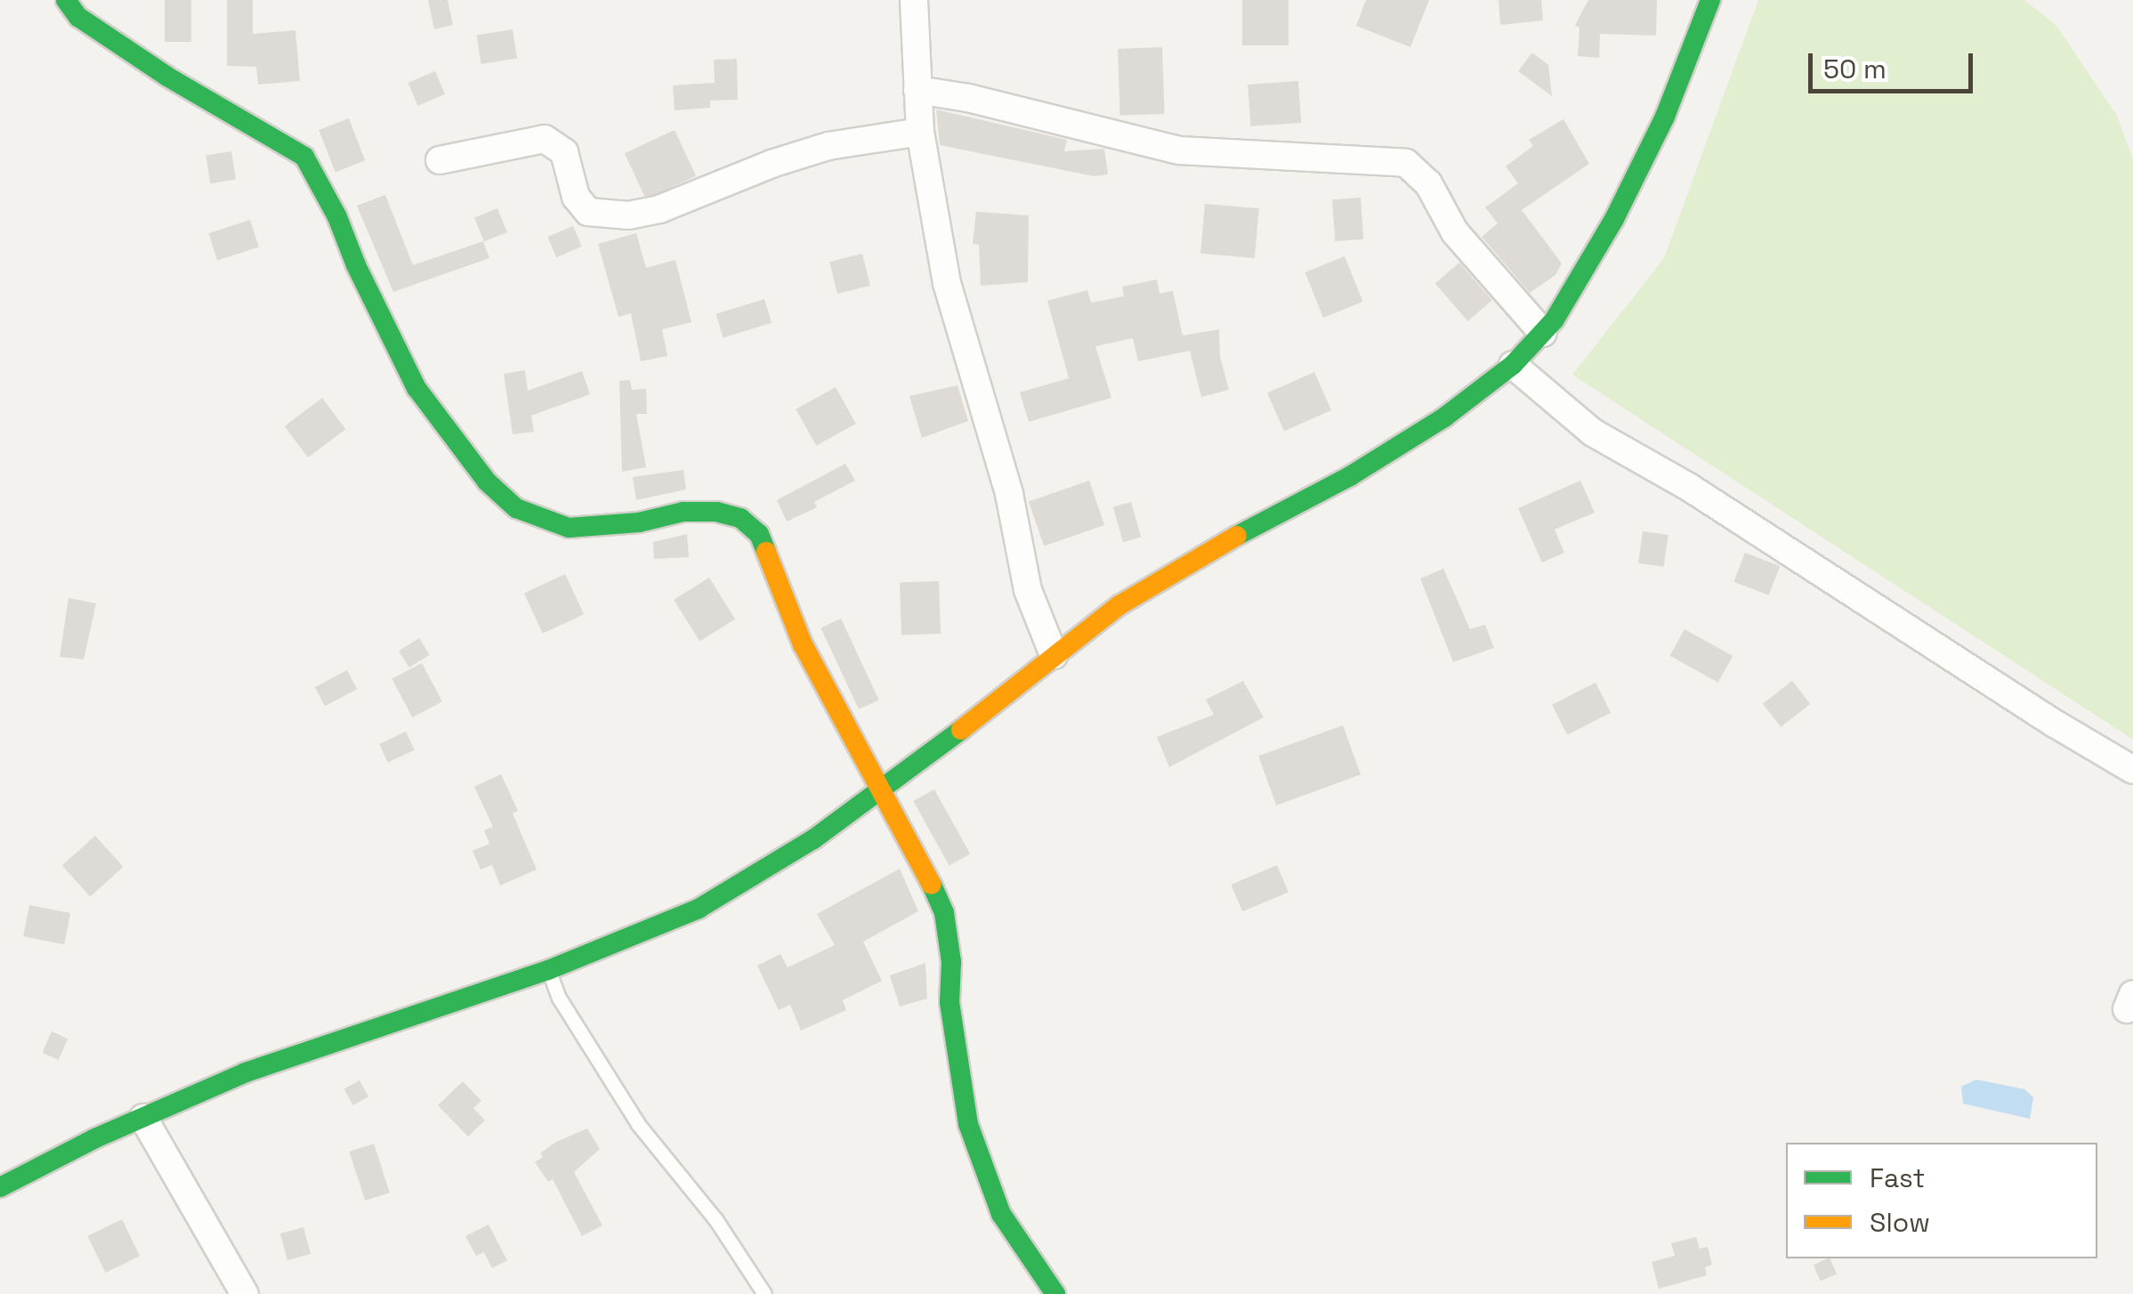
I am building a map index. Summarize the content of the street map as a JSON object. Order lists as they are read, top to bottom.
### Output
{
  "legend": ["Fast", "Slow"],
  "scale_bar": "50 m"
}
